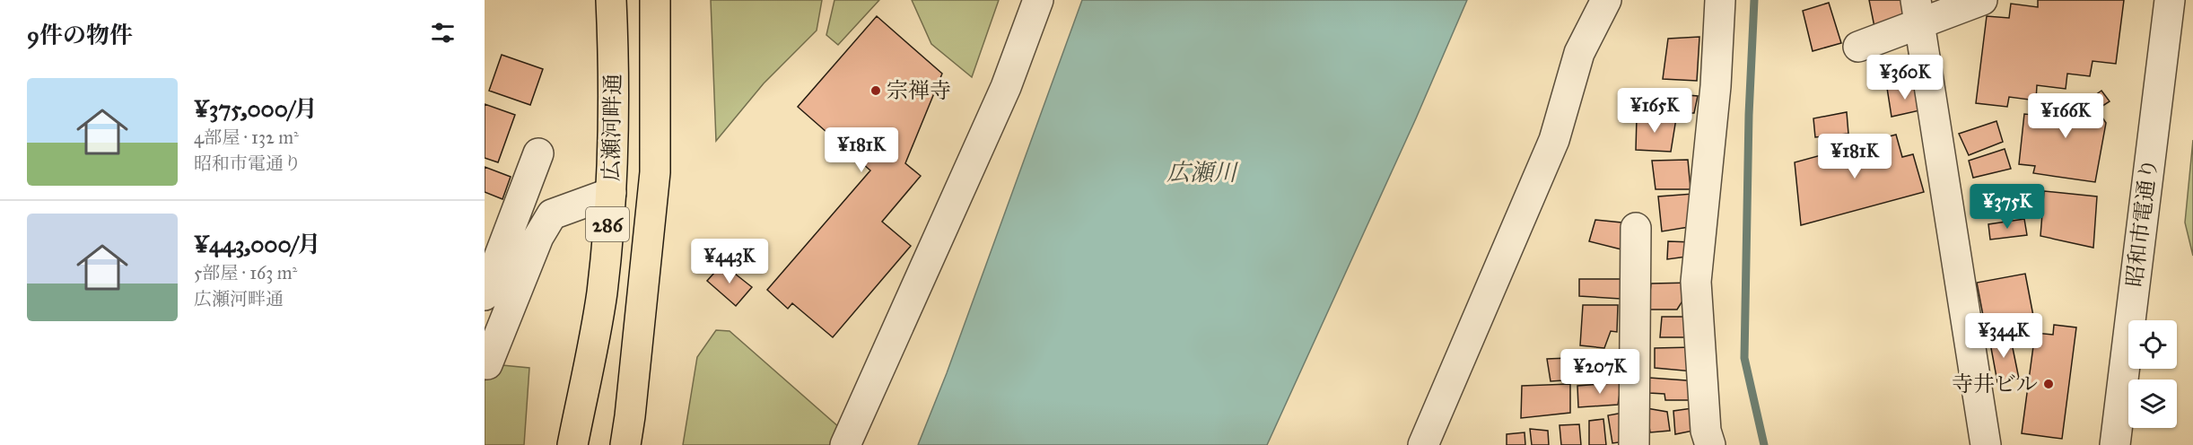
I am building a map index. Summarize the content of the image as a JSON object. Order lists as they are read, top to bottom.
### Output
{
  "streets": {
    "highway": ["広瀬河畔通", "286"],
    "street": ["昭和市電通り"]
  },
  "water": ["広瀬川"],
  "places": ["宗禅寺", "寺井ビル"],
  "page": {
    "heading": "9件の物件",
    "price": [
      "¥360K",
      "¥165K",
      "¥166K",
      "¥181K",
      "¥181K",
      "¥375K",
      "¥443K",
      "¥344K",
      "¥207K"
    ],
    "list": [
      {
        "name": "¥375,000/月",
        "note": "4部屋 · 132 m² · 昭和市電通り"
      },
      {
        "name": "¥443,000/月",
        "note": "5部屋 · 163 m² · 広瀬河畔通"
      }
    ]
  }
}
